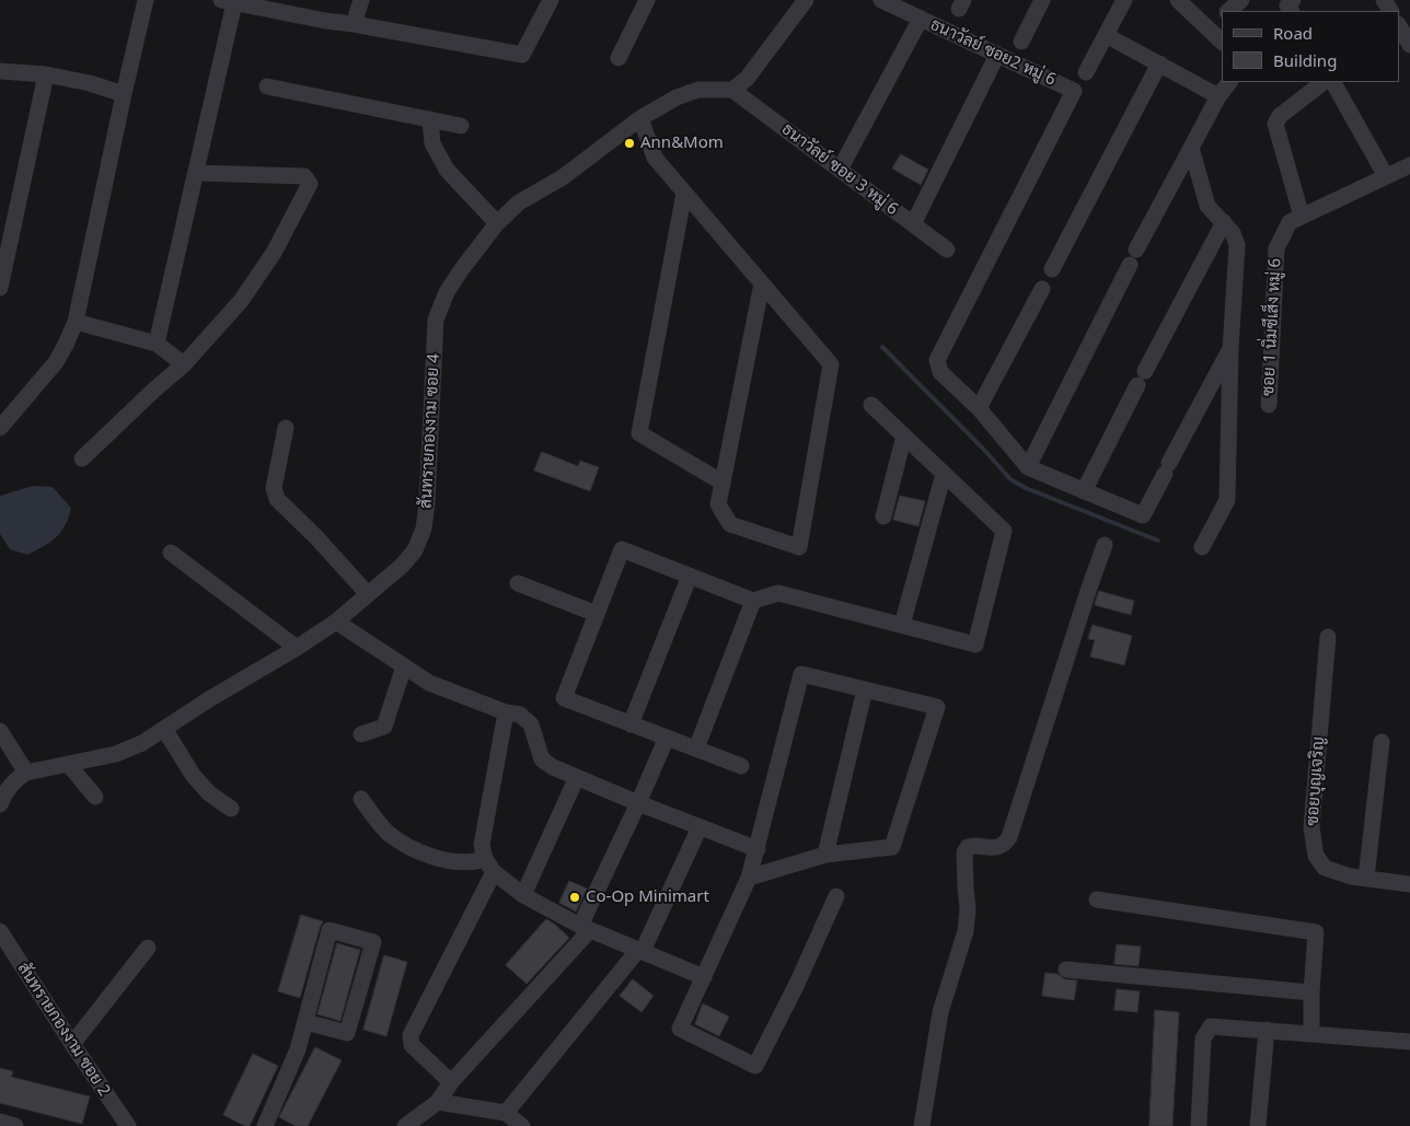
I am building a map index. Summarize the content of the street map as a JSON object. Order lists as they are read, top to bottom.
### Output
{
  "streets": {
    "street": [
      "ธนาวัลย์ ซอย2 หมู่ 6",
      "ธนาวัลย์ ซอย 3 หมู่ 6",
      "ซอย 1 นิ่มซีเส็ง หมู่ 6",
      "สันทรายกองงาม ซอย 4",
      "ซอยบุญเจริญ",
      "สันทรายกองงาม ซอย 2"
    ]
  },
  "crossings": [
    ["ธนาวัลย์ ซอย 3 หมู่ 6", "สันทรายกองงาม ซอย 4"]
  ],
  "places": ["Ann&Mom", "Co-Op Minimart"],
  "legend": ["Road", "Building"]
}
